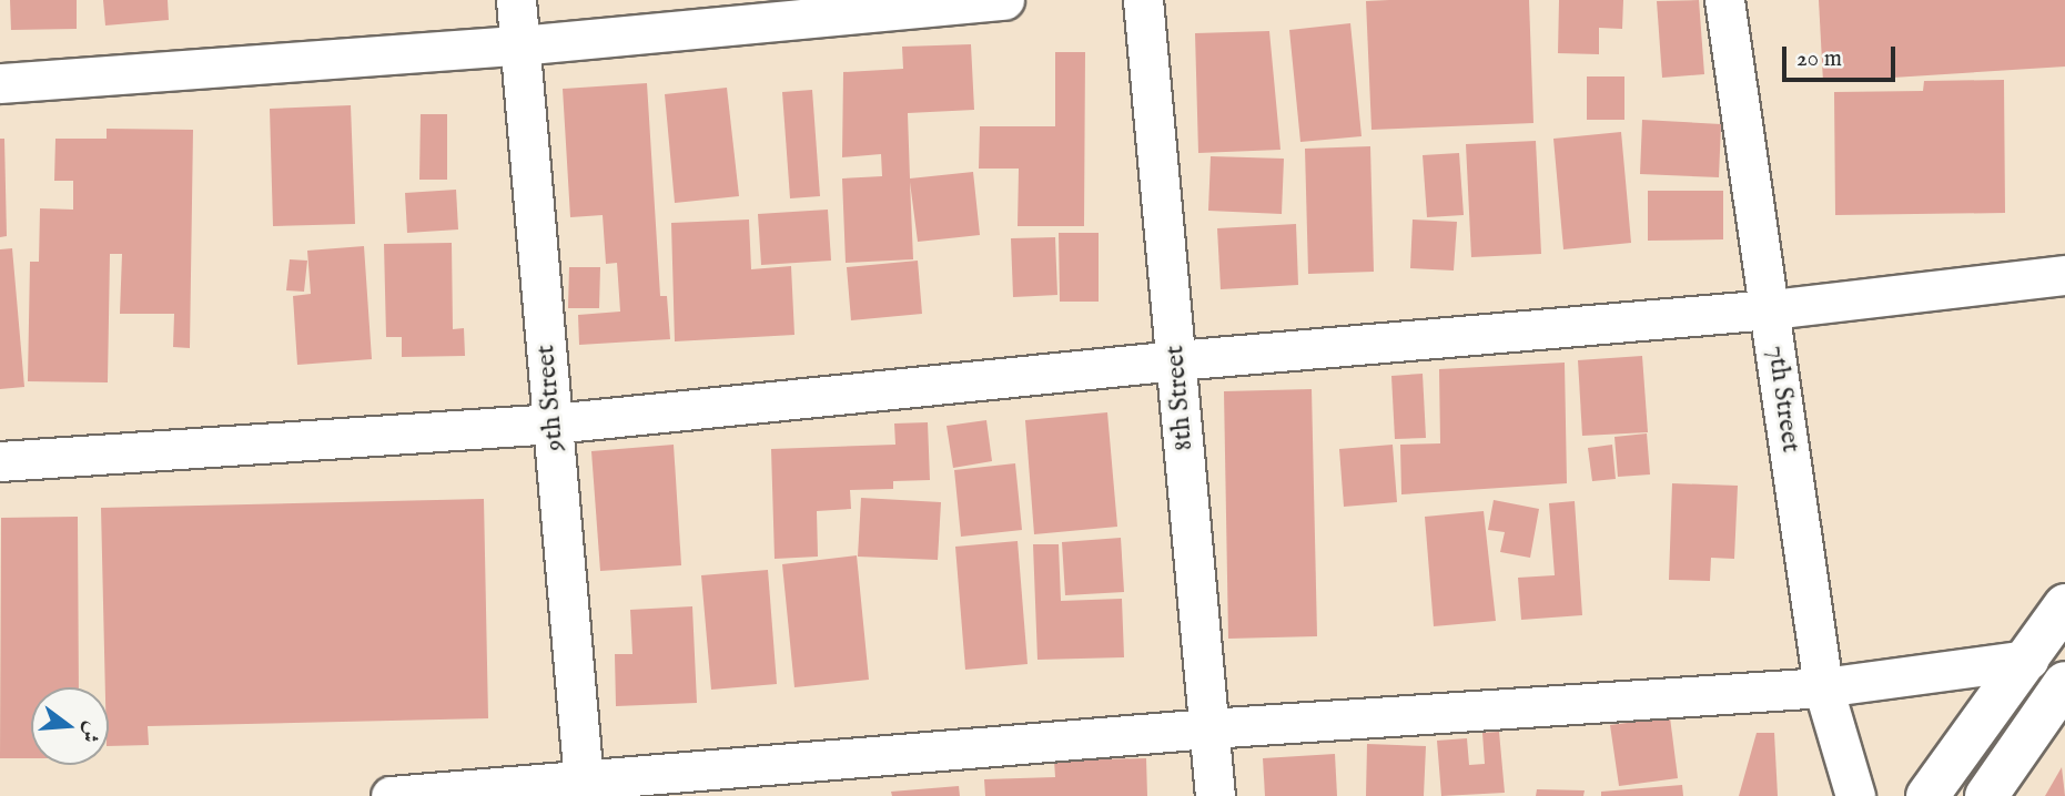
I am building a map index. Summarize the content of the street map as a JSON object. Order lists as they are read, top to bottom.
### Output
{
  "streets": {
    "street": ["9th Street", "8th Street", "7th Street"]
  },
  "scale_bar": "20 m",
  "north": "right"
}
